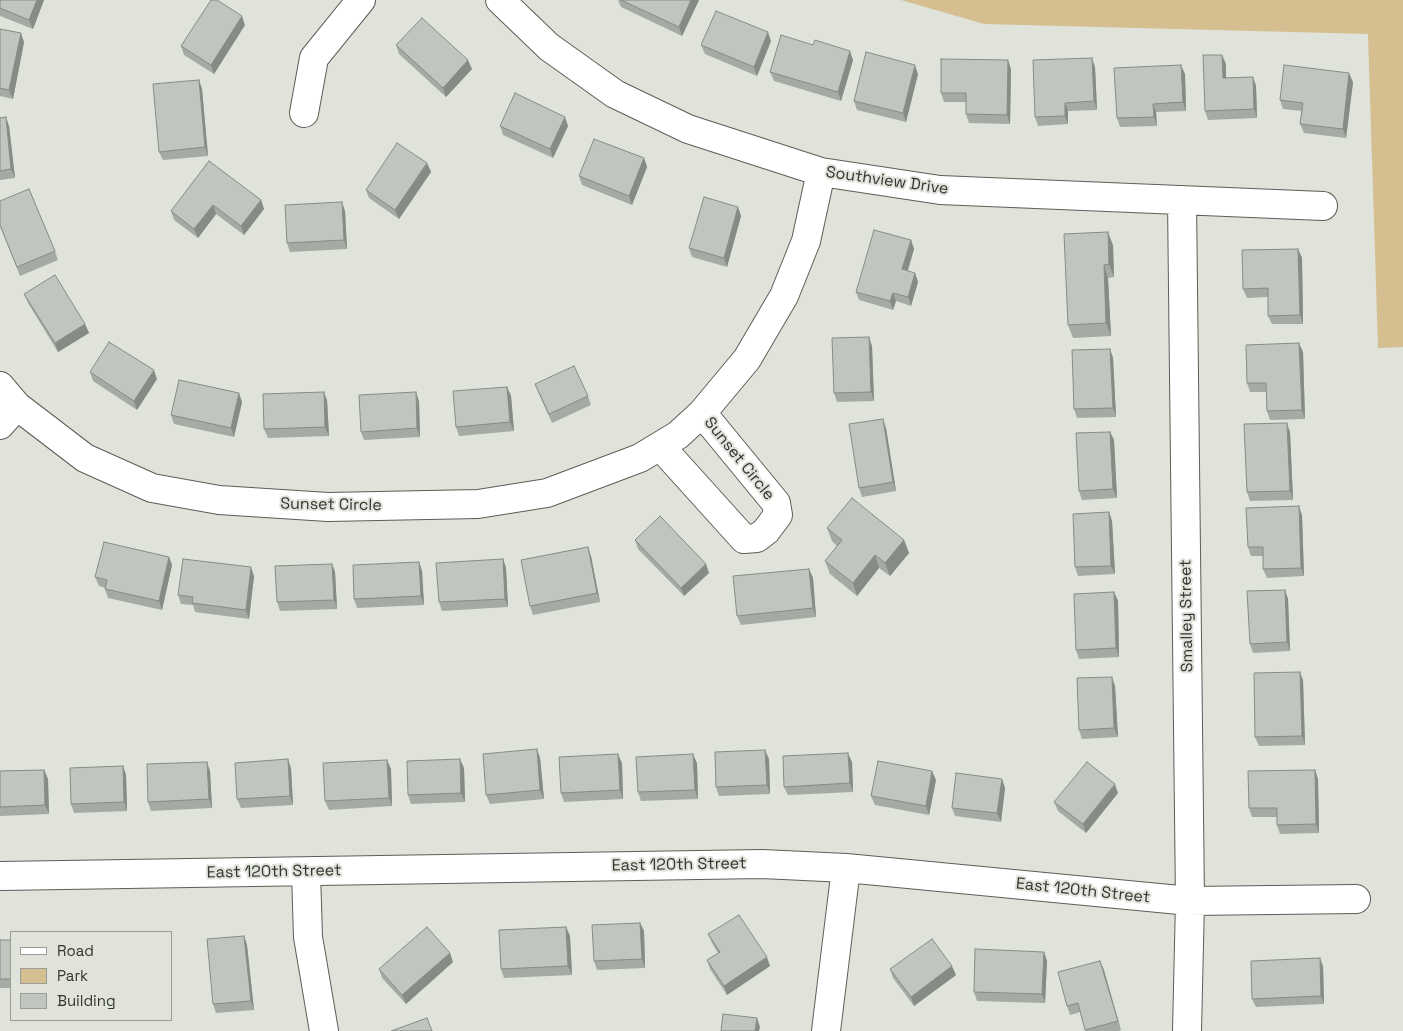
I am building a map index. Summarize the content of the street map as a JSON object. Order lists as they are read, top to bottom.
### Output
{
  "streets": {
    "street": [
      "Southview Drive",
      "Sunset Circle",
      "Smalley Street",
      "East 120th Street"
    ]
  },
  "crossings": [
    ["Southview Drive", "Sunset Circle"],
    ["Southview Drive", "Smalley Street"],
    ["Smalley Street", "East 120th Street"]
  ],
  "legend": ["Road", "Park", "Building"]
}
